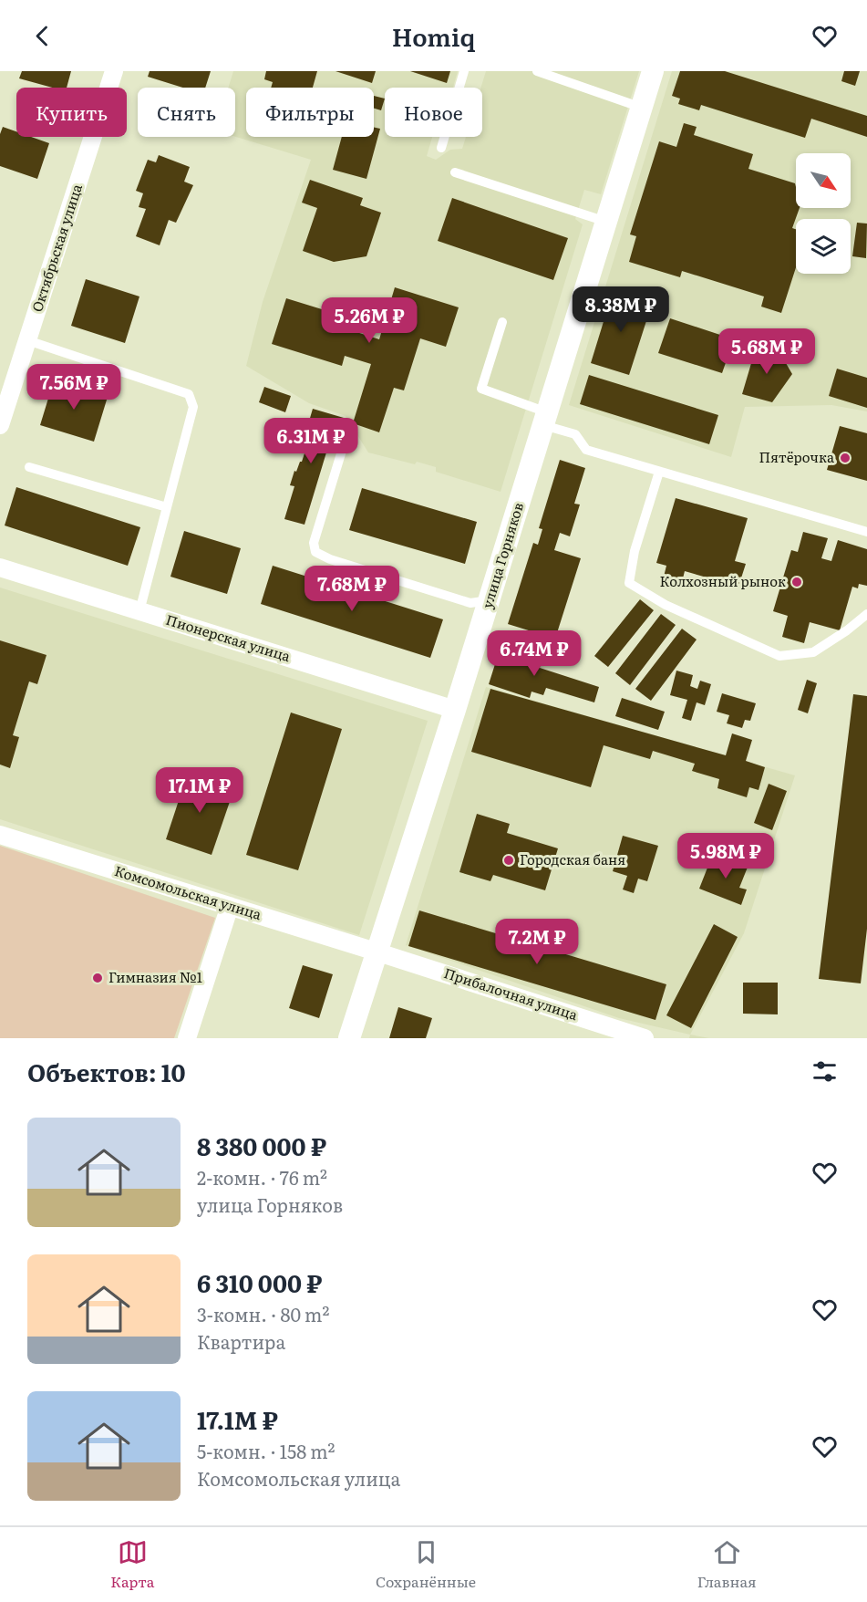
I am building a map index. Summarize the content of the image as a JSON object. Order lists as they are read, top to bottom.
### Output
{
  "streets": {
    "street": [
      "Октябрьская улица",
      "улица Горняков",
      "Пионерская улица",
      "Комсомольская улица",
      "Прибалочная улица"
    ]
  },
  "crossings": [
    ["улица Горняков", "Пионерская улица"],
    ["улица Горняков", "Комсомольская улица"],
    ["улица Горняков", "Прибалочная улица"],
    ["Комсомольская улица", "Прибалочная улица"]
  ],
  "places": [
    "Пятёрочка",
    "Колхозный рынок",
    "Городская баня",
    "Гимназия №1"
  ],
  "north": "bottom right",
  "page": {
    "header": "Homiq",
    "chip": [
      "Купить",
      "Снять",
      "Фильтры",
      "Новое"
    ],
    "price": [
      "8.38M ₽",
      "5.26M ₽",
      "5.68M ₽",
      "7.56M ₽",
      "6.31M ₽",
      "7.68M ₽",
      "6.74M ₽",
      "17.1M ₽",
      "5.98M ₽",
      "7.2M ₽"
    ],
    "heading": "Объектов: 10",
    "list": [
      {
        "name": "8 380 000 ₽",
        "note": "2-комн. · 76 m² · улица Горняков"
      },
      {
        "name": "6 310 000 ₽",
        "note": "3-комн. · 80 m² · Квартира"
      },
      {
        "name": "17.1M ₽",
        "note": "5-комн. · 158 m² · Комсомольская улица"
      }
    ],
    "tabs": ["Карта", "Сохранённые", "Главная"]
  }
}
